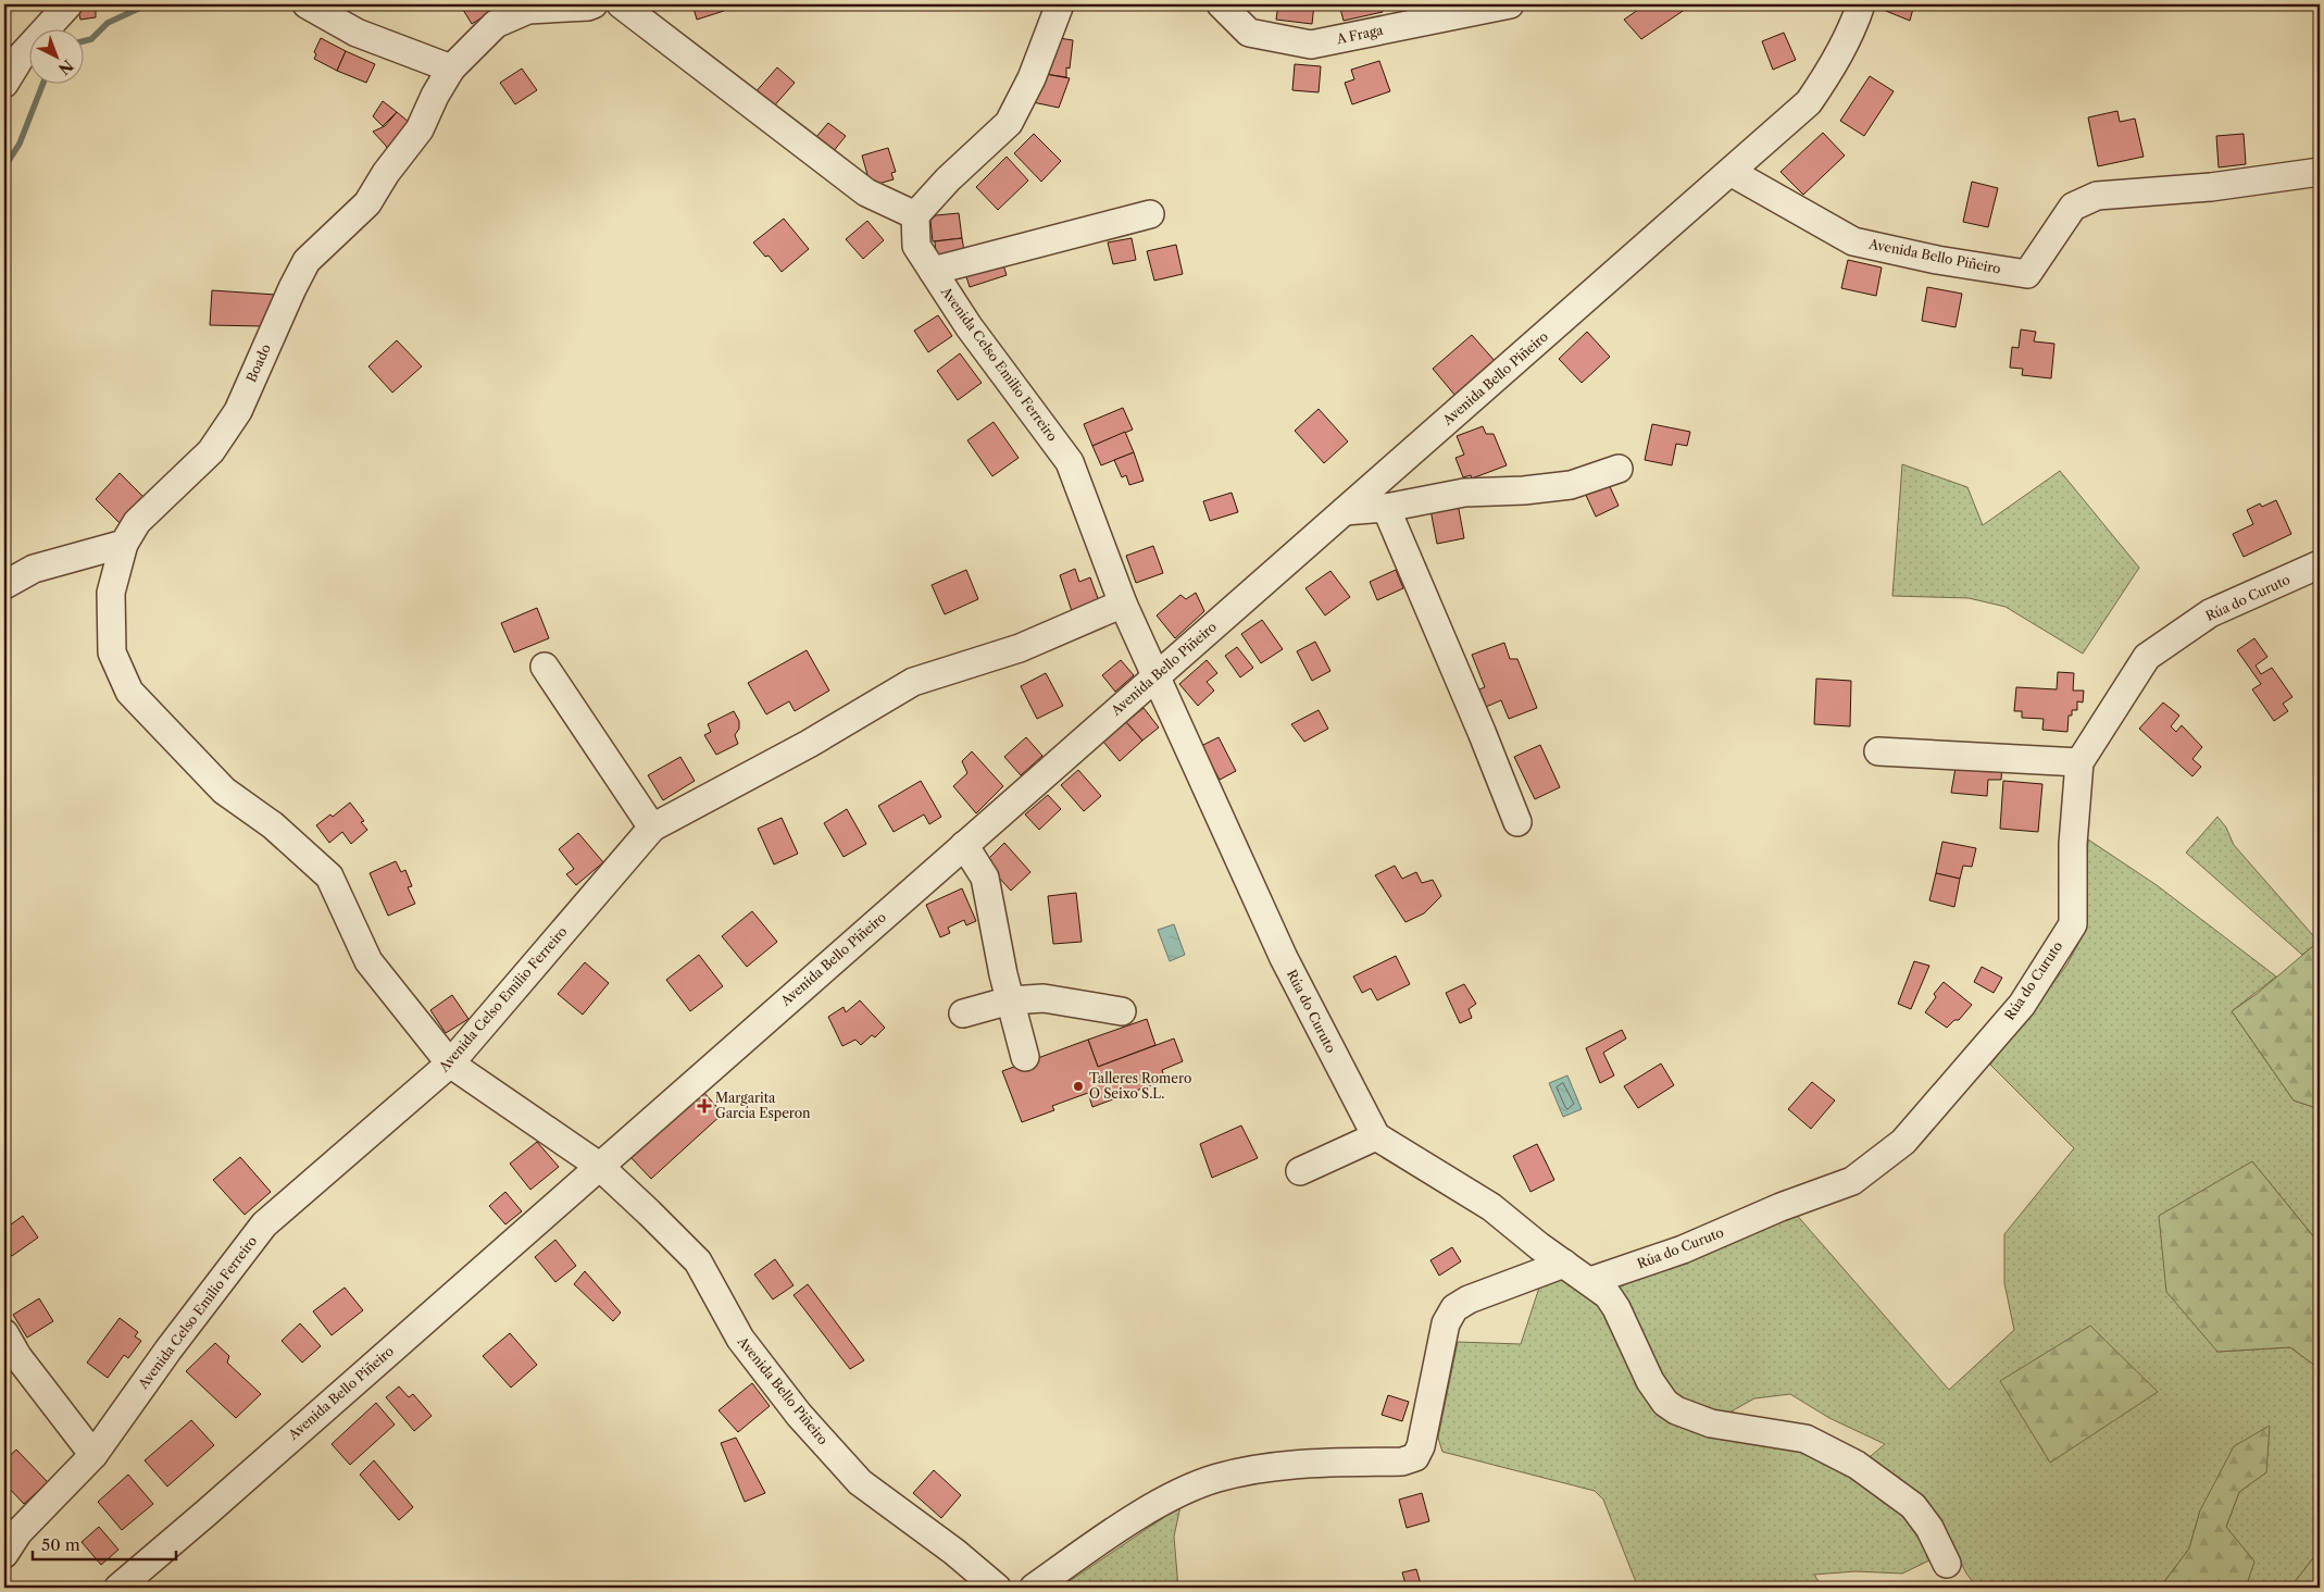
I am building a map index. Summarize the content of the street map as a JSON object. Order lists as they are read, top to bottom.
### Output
{
  "streets": {
    "street": [
      "A Fraga",
      "Avenida Bello Piñeiro",
      "Boado",
      "Avenida Celso Emilio Ferreiro",
      "Rúa do Curuto"
    ]
  },
  "crossings": [
    ["Avenida Bello Piñeiro", "Boado"],
    ["Avenida Bello Piñeiro", "Avenida Celso Emilio Ferreiro"],
    ["Avenida Bello Piñeiro", "Rúa do Curuto"],
    ["Boado", "Avenida Celso Emilio Ferreiro"],
    ["Avenida Celso Emilio Ferreiro", "Rúa do Curuto"]
  ],
  "places": {
    "other": ["Talleres Romero O Seixo S.L."],
    "health": ["Margarita García Esperon"]
  },
  "scale_bar": "50 m",
  "north": "bottom right"
}
